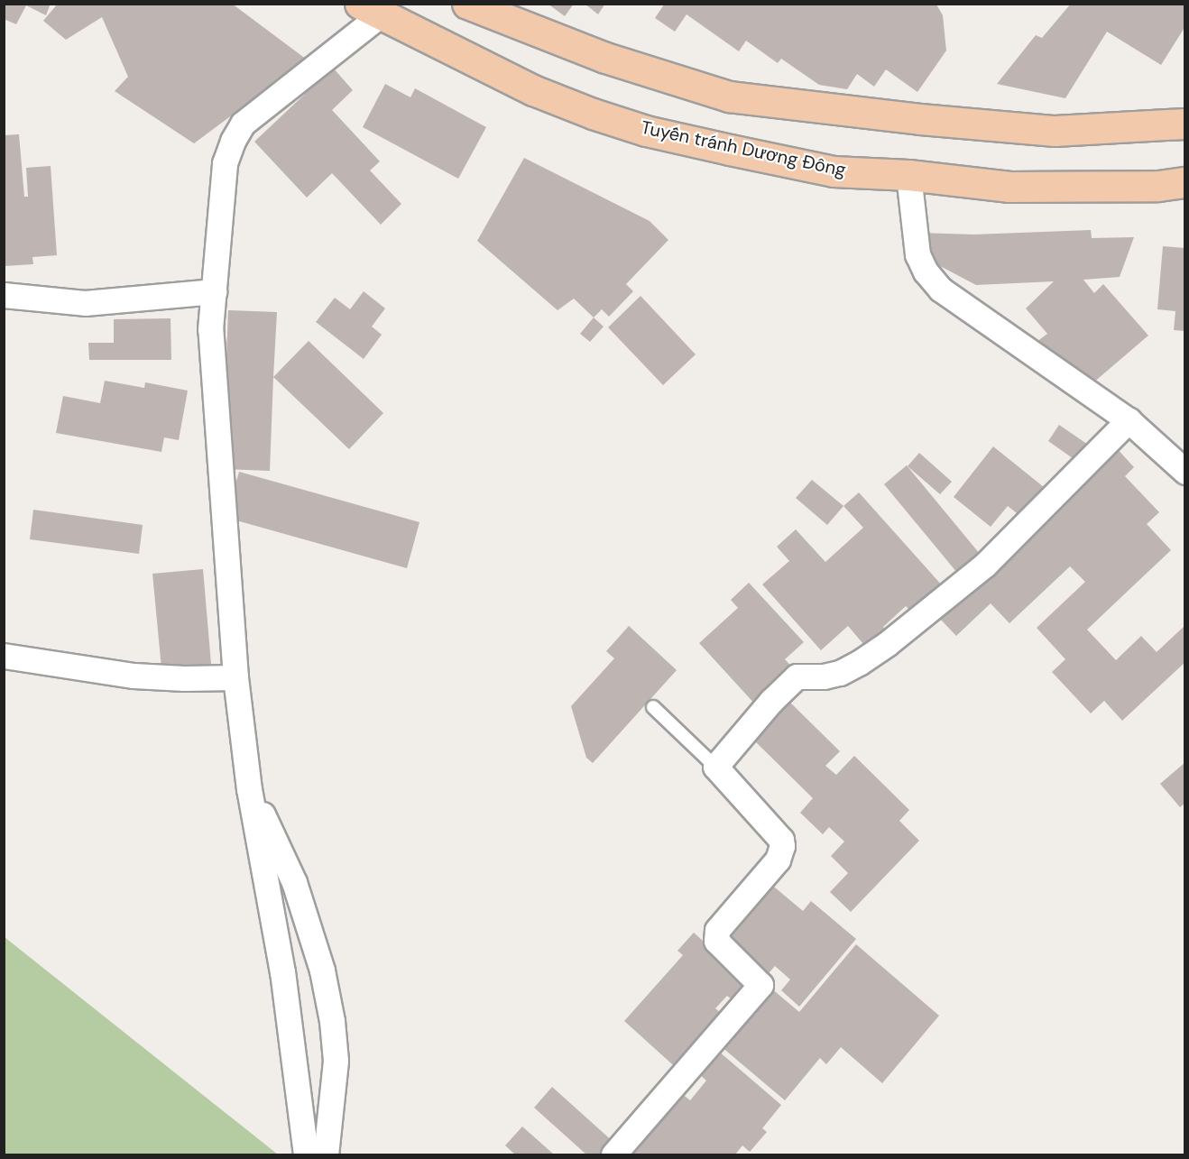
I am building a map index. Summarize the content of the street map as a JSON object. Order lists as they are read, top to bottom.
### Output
{
  "streets": {
    "main road": ["Tuyến tránh Dương Đông"]
  }
}
